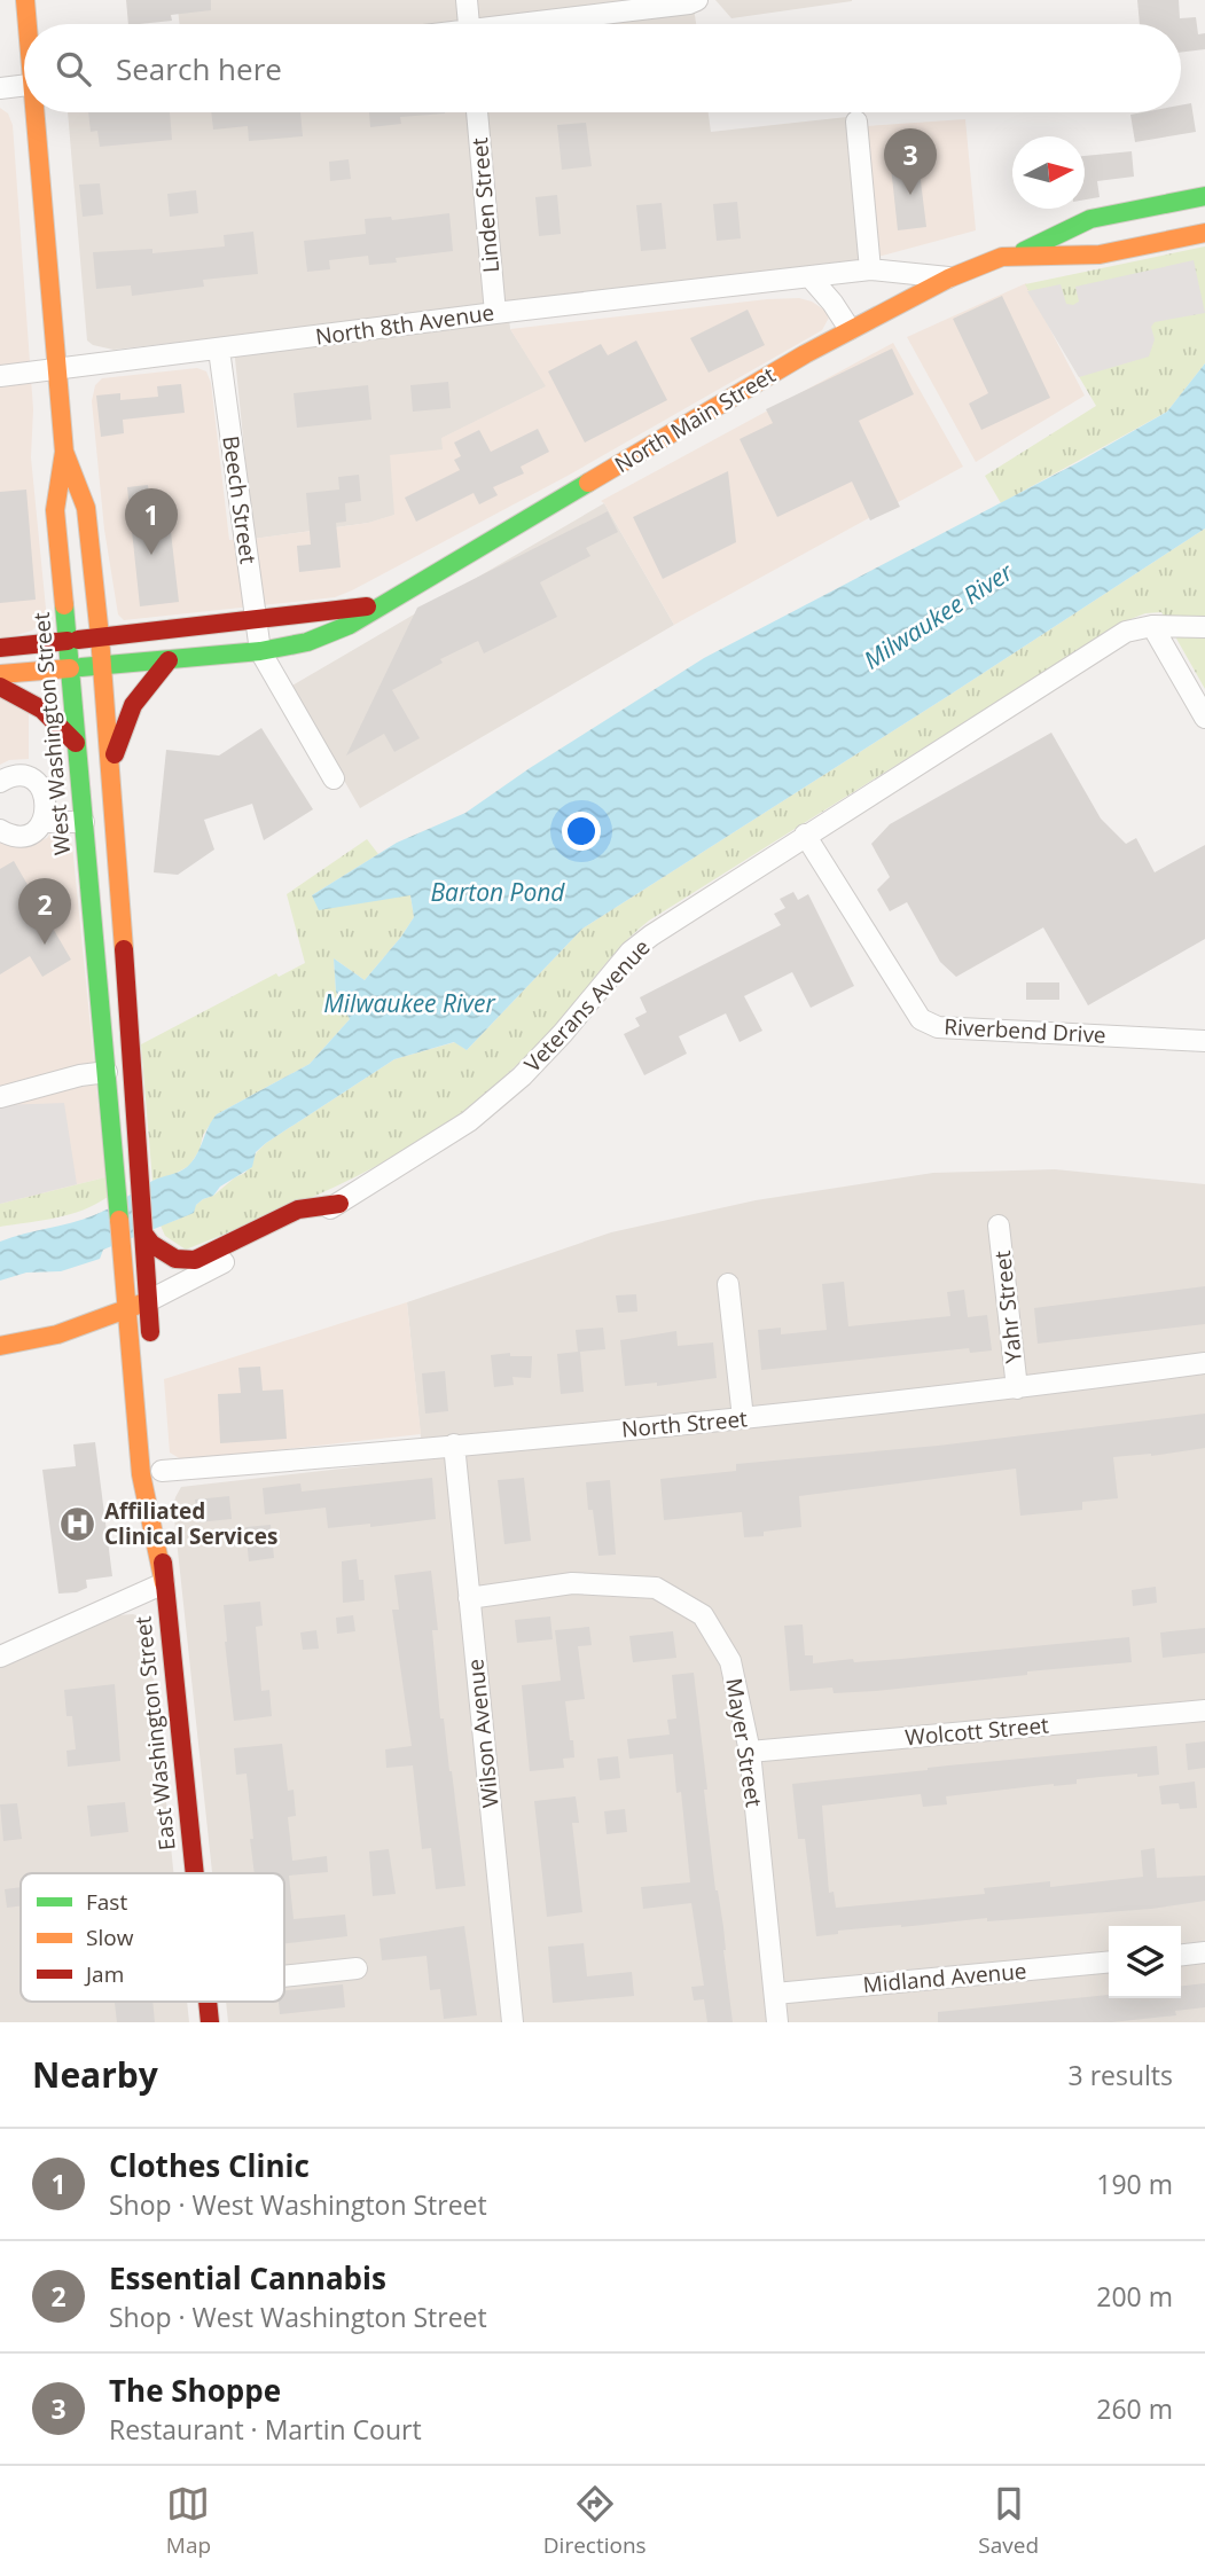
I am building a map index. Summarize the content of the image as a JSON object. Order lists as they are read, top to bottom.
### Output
{
  "streets": {
    "main road": [
      "North Main Street",
      "West Washington Street",
      "Veterans Avenue",
      "East Washington Street"
    ],
    "street": [
      "Linden Street",
      "North 8th Avenue",
      "Beech Street",
      "Riverbend Drive",
      "Yahr Street",
      "North Street",
      "Wolcott Street",
      "Wilson Avenue",
      "Mayer Street",
      "Midland Avenue"
    ]
  },
  "crossings": [
    ["Linden Street", "North 8th Avenue"],
    ["North 8th Avenue", "North Main Street"],
    ["North 8th Avenue", "Beech Street"],
    ["North 8th Avenue", "West Washington Street"],
    ["North Main Street", "Beech Street"],
    ["North Main Street", "West Washington Street"],
    ["West Washington Street", "East Washington Street"],
    ["Veterans Avenue", "Riverbend Drive"],
    ["Veterans Avenue", "East Washington Street"],
    ["Yahr Street", "North Street"],
    ["North Street", "East Washington Street"],
    ["North Street", "Wilson Avenue"],
    ["Wolcott Street", "Mayer Street"],
    ["Wilson Avenue", "Mayer Street"],
    ["Mayer Street", "Midland Avenue"]
  ],
  "water": ["Milwaukee River", "Barton Pond"],
  "places": {
    "hospital": ["Affiliated Clinical Services"]
  },
  "legend": ["Fast", "Slow", "Jam"],
  "north": "right",
  "page": {
    "search": "Search here",
    "pins": ["3", "1", "2"],
    "heading": ["Nearby", "3 results"],
    "list": [
      {
        "mark": "1",
        "name": "Clothes Clinic",
        "note": "Shop · West Washington Street",
        "value": "190 m"
      },
      {
        "mark": "2",
        "name": "Essential Cannabis",
        "note": "Shop · West Washington Street",
        "value": "200 m"
      },
      {
        "mark": "3",
        "name": "The Shoppe",
        "note": "Restaurant · Martin Court",
        "value": "260 m"
      }
    ],
    "nav": ["Map", "Directions", "Saved"]
  }
}
